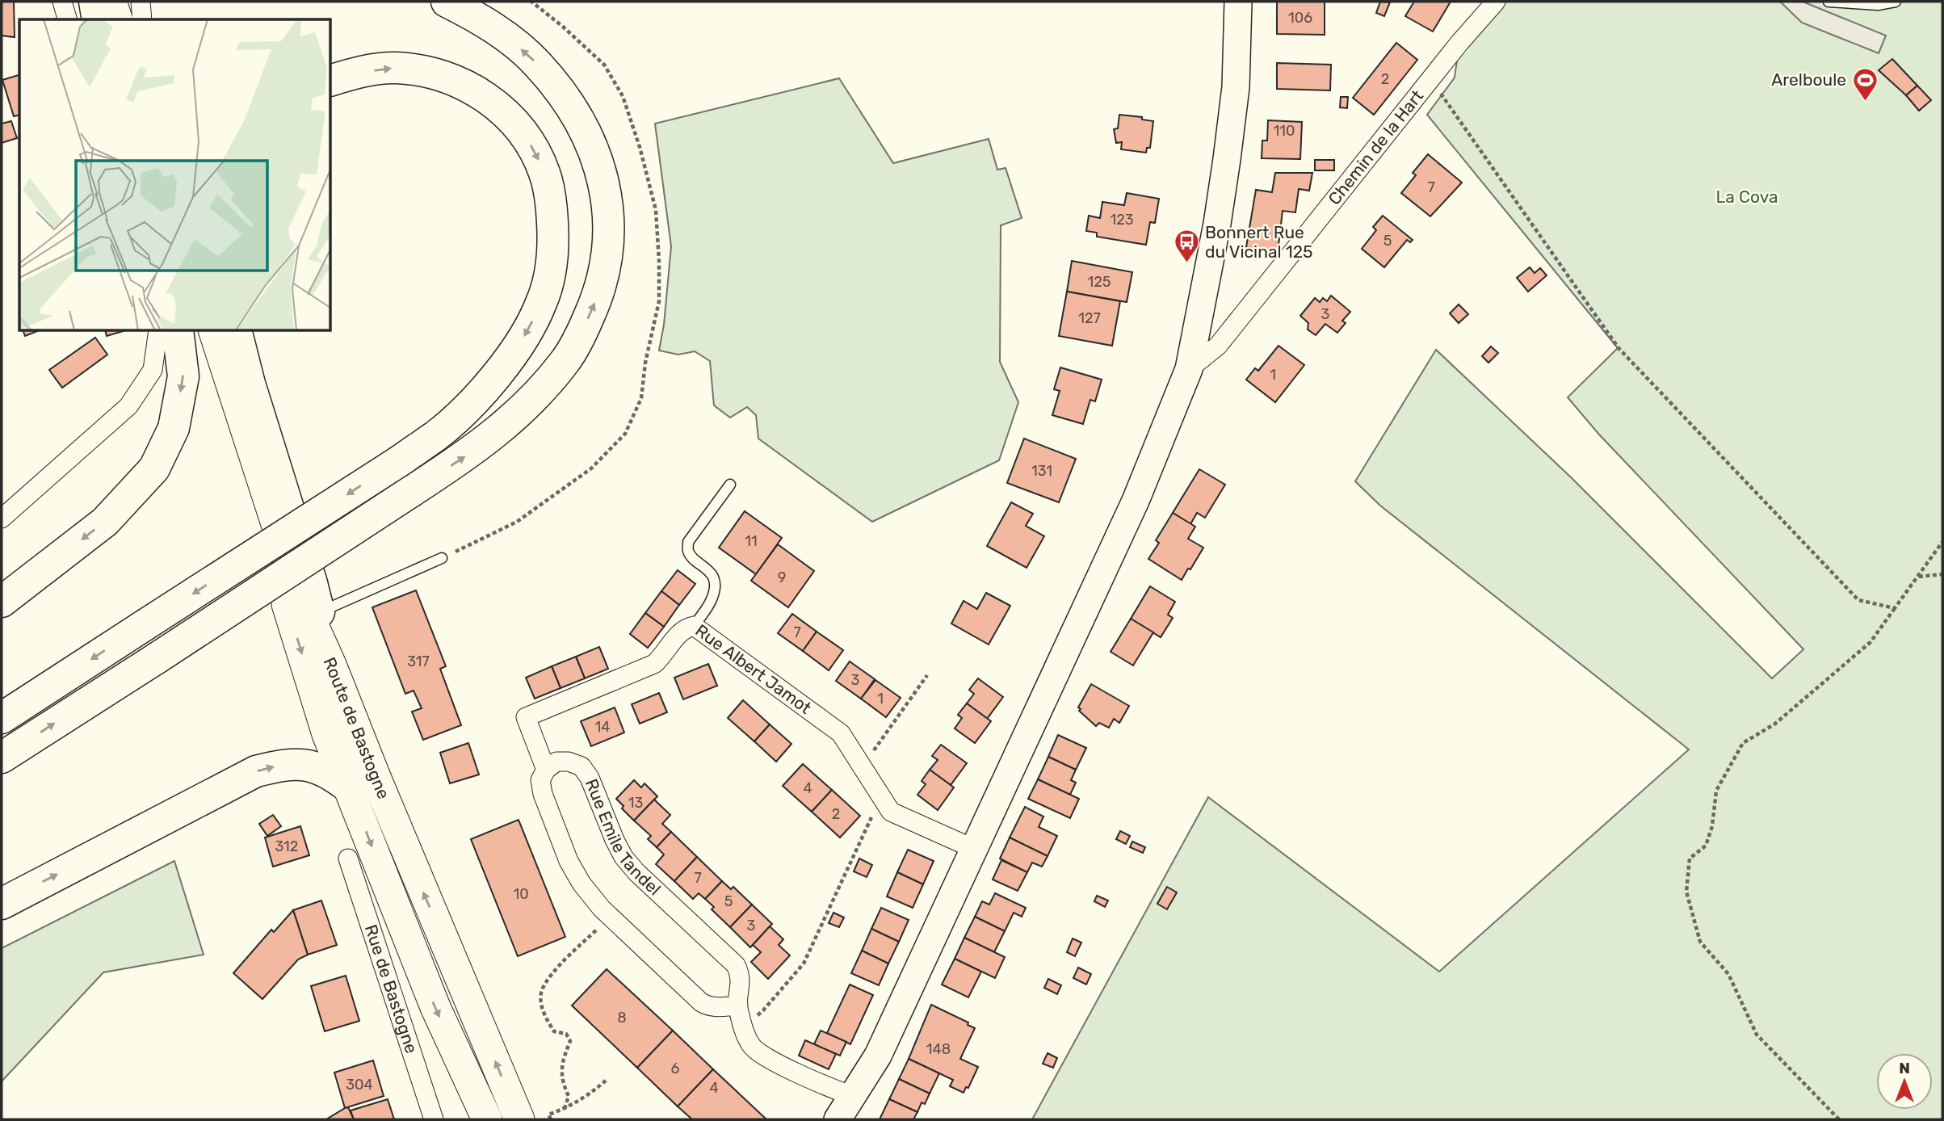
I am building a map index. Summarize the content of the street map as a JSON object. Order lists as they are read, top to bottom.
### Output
{
  "streets": {
    "main road": ["Route de Bastogne"],
    "street": [
      "Chemin de la Hart",
      "Rue Albert Jamot",
      "Rue Emile Tandel",
      "Rue de Bastogne"
    ]
  },
  "crossings": [
    ["Rue Albert Jamot", "Rue Emile Tandel"]
  ],
  "parks": ["La Cova"],
  "places": {
    "sports": ["Arelboule"],
    "bus stop": ["Bonnert Rue du Vicinal 125"]
  },
  "house_numbers": [
    "106",
    "2",
    "110",
    "7",
    "123",
    "5",
    "125",
    "3",
    "127",
    "1",
    "131",
    "11",
    "9",
    "7",
    "317",
    "3",
    "1",
    "14",
    "4",
    "13",
    "2",
    "312",
    "7",
    "10",
    "5",
    "3",
    "8",
    "148",
    "6",
    "304",
    "4"
  ],
  "north": "top"
}
